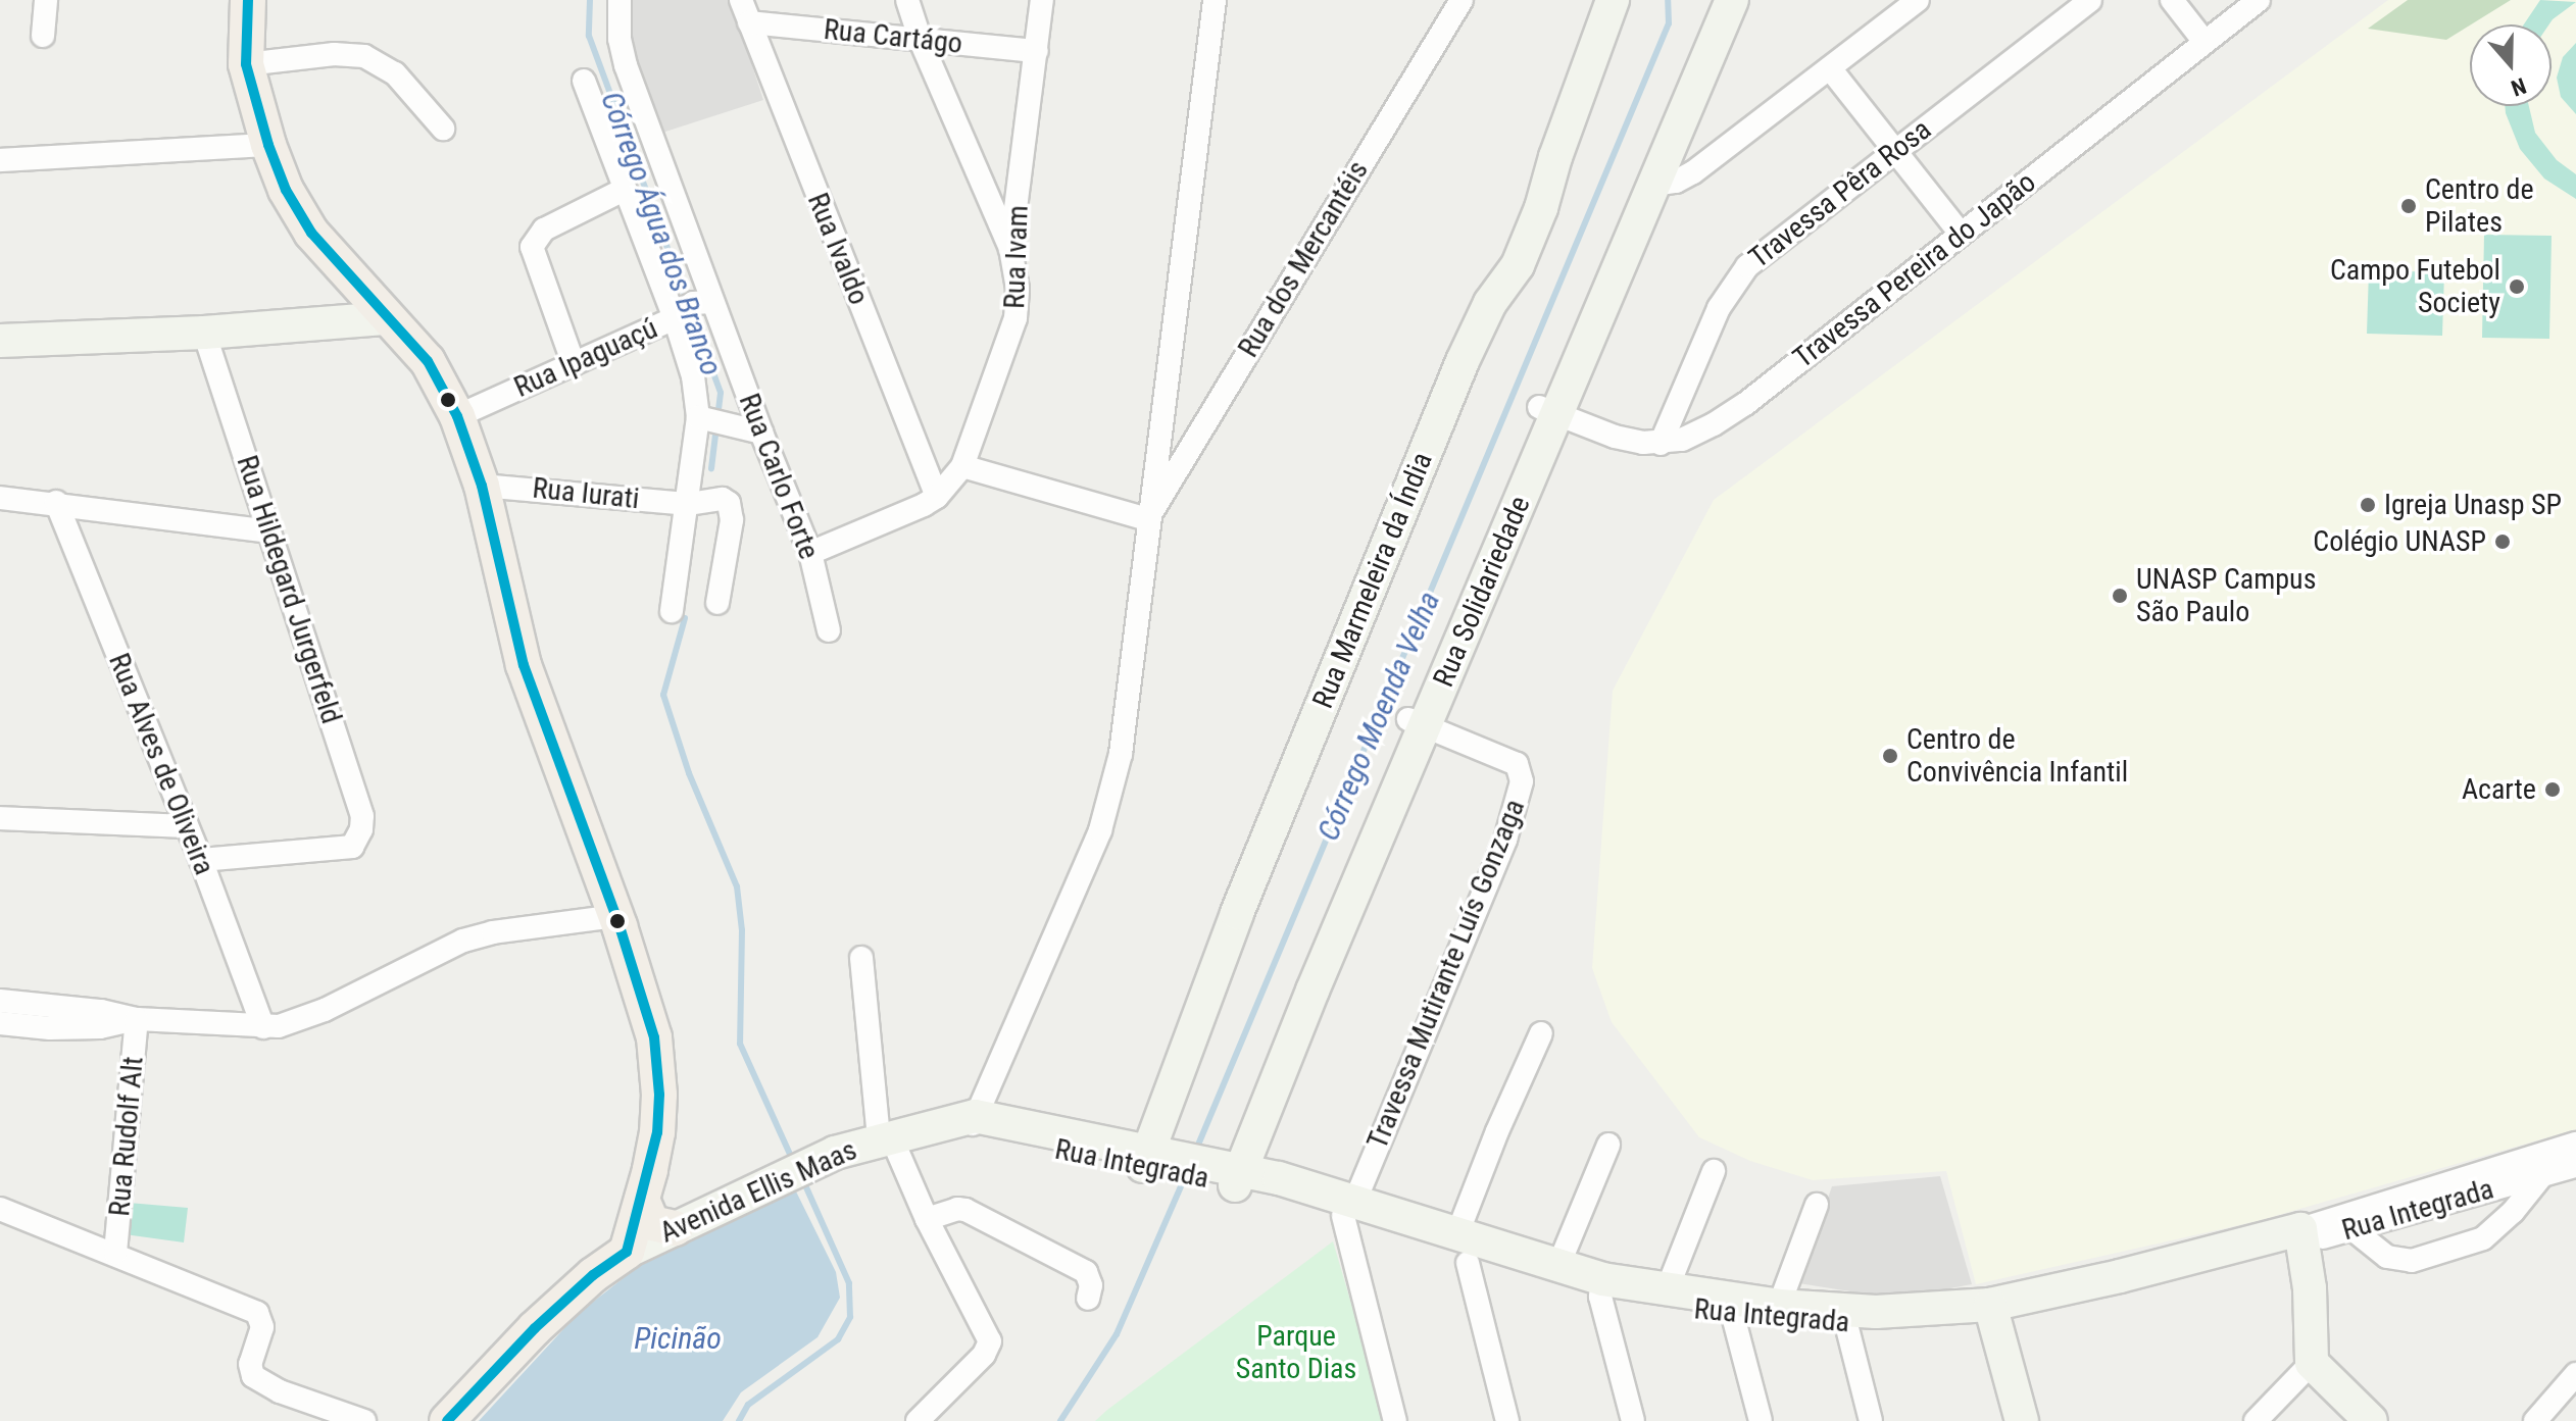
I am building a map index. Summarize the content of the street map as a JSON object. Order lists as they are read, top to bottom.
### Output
{
  "streets": {
    "main road": [
      "Rua Marmeleira da Índia",
      "Rua Solidariedade",
      "Rua Integrada",
      "Avenida Ellis Maas"
    ],
    "street": [
      "Rua Cartágo",
      "Travessa Pêra Rosa",
      "Rua Ivaldo",
      "Rua Ivam",
      "Rua dos Mercantéis",
      "Travessa Pereira do Japão",
      "Rua Ipaguaçú",
      "Rua Carlo Forte",
      "Rua Iurati",
      "Rua Hildegard Jurgerfeld",
      "Rua Alves de Oliveira",
      "Travessa Mutirante Luís Gonzaga",
      "Rua Rudolf Alt"
    ]
  },
  "crossings": [
    ["Rua Cartágo", "Rua Ivaldo"],
    ["Rua Cartágo", "Rua Ivam"],
    ["Travessa Pêra Rosa", "Travessa Pereira do Japão"],
    ["Rua Ivaldo", "Rua Ivam"],
    ["Travessa Pereira do Japão", "Rua Solidariedade"],
    ["Rua Ipaguaçú", "Rua Carlo Forte"],
    ["Rua Marmeleira da Índia", "Rua Integrada"],
    ["Rua Hildegard Jurgerfeld", "Rua Alves de Oliveira"],
    ["Rua Solidariedade", "Travessa Mutirante Luís Gonzaga"],
    ["Rua Solidariedade", "Rua Integrada"],
    ["Travessa Mutirante Luís Gonzaga", "Rua Integrada"],
    ["Rua Integrada", "Avenida Ellis Maas"]
  ],
  "water": ["Córrego Água dos Branco", "Córrego Moenda Velha", "Picinão"],
  "parks": ["Parque Santo Dias"],
  "places": [
    "Centro de Pilates",
    "Campo Futebol Society",
    "Igreja Unasp SP",
    "Colégio UNASP",
    "UNASP Campus São Paulo",
    "Centro de Convivência Infantil",
    "Acarte"
  ],
  "north": "bottom"
}
